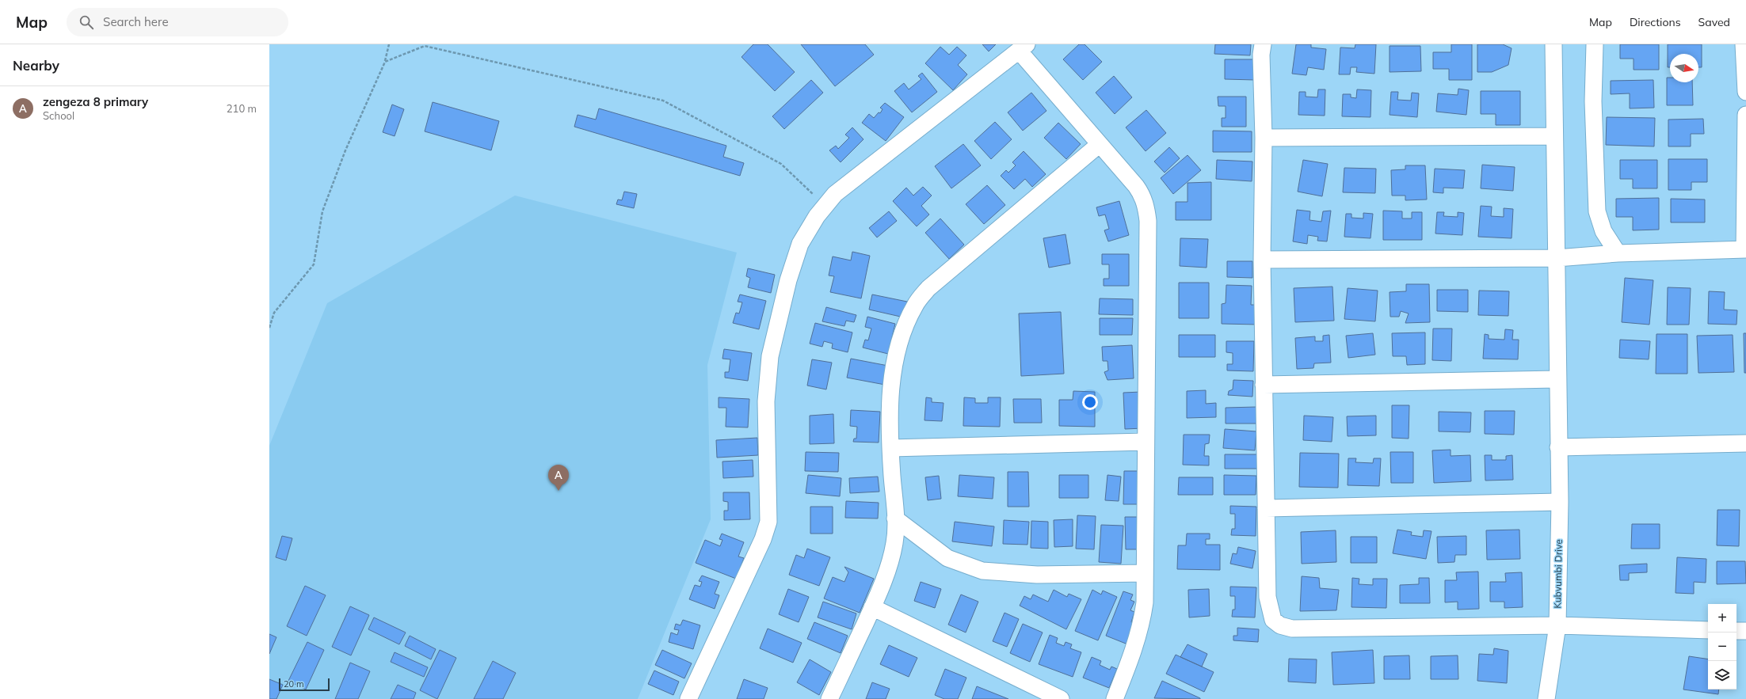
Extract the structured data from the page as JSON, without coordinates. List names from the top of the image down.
{
  "streets": {
    "street": ["Kubvumbi Drive"]
  },
  "scale_bar": "20 m",
  "north": "right",
  "page": {
    "header": "Map",
    "search": "Search here",
    "nav": ["Map", "Directions", "Saved"],
    "heading": "Nearby",
    "list": [
      {
        "mark": "A",
        "name": "zengeza 8 primary",
        "note": "School",
        "value": "210 m"
      }
    ],
    "pins": "A",
    "map_buttons": ["+", "−"],
    "scale": "20 m"
  }
}
